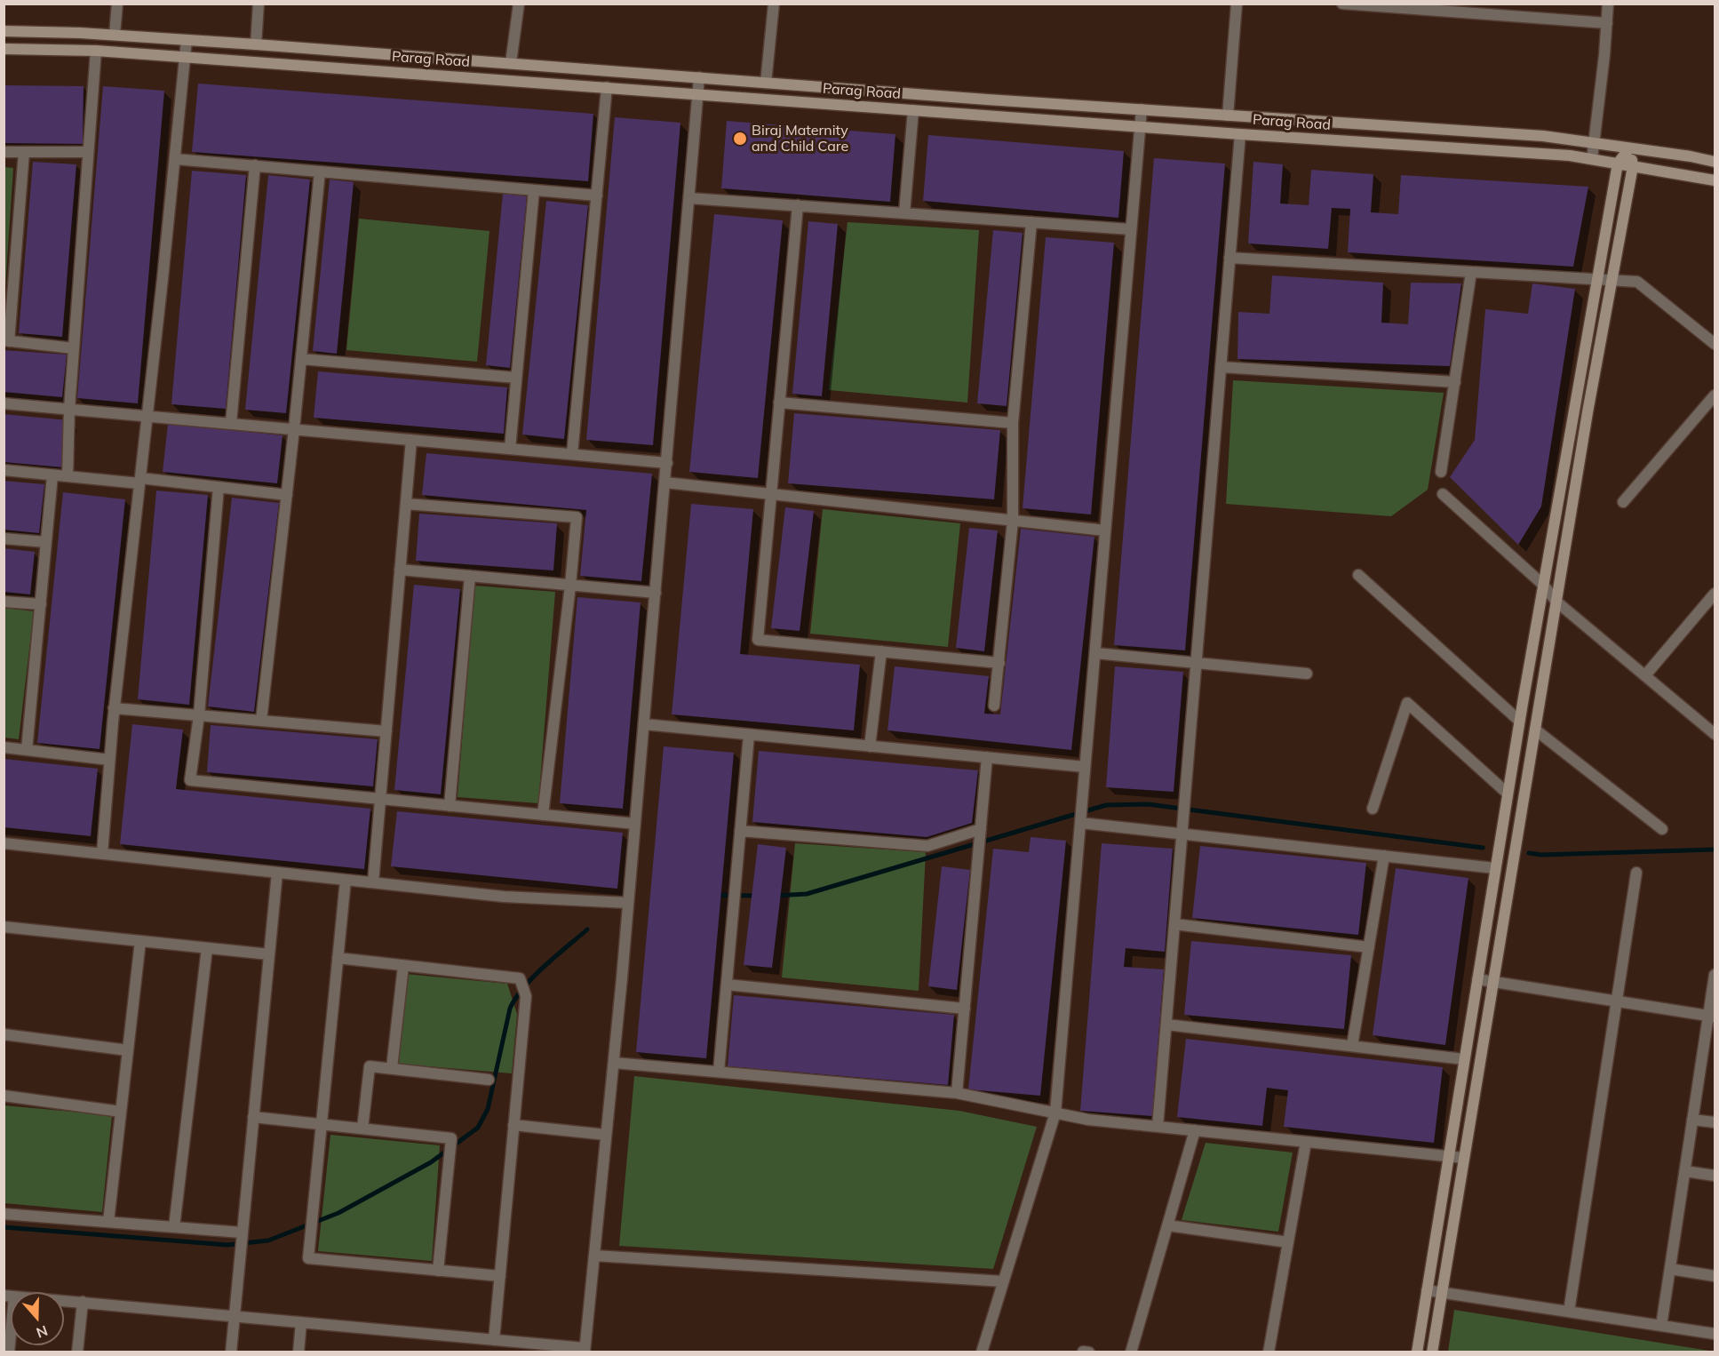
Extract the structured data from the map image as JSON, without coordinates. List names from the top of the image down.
{
  "streets": {
    "street": ["Parag Road"]
  },
  "places": ["Biraj Maternity and Child Care"],
  "north": "bottom"
}
